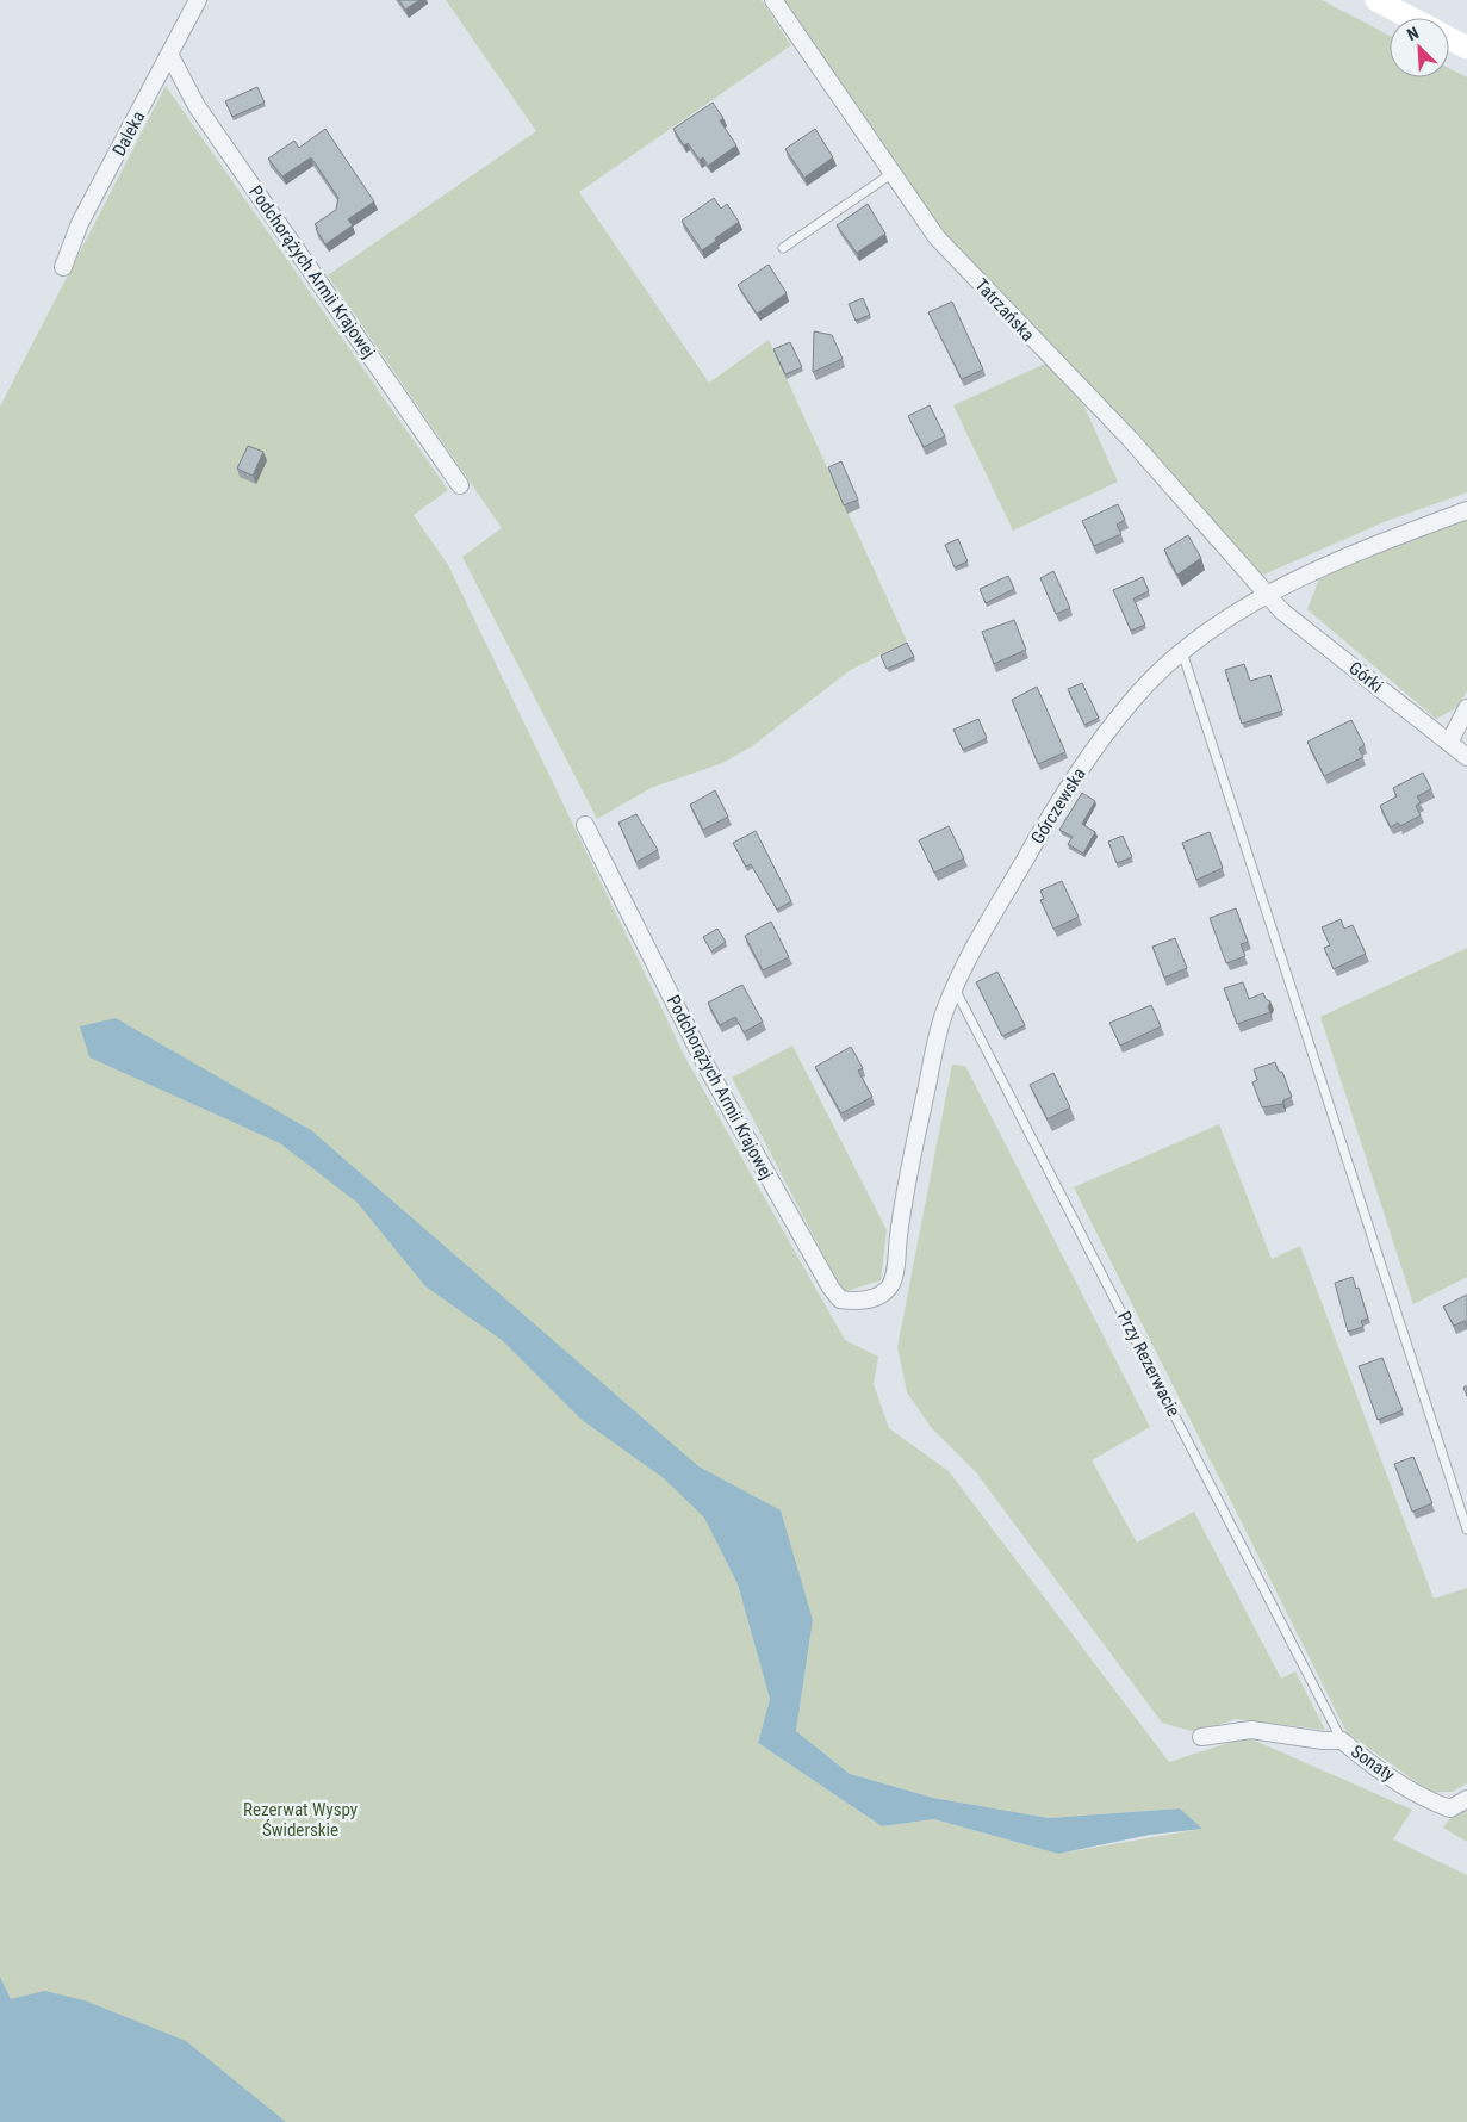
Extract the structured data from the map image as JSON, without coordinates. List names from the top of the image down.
{
  "streets": {
    "street": [
      "Daleka",
      "Podchorążych Armii Krajowej",
      "Tatrzańska",
      "Górki",
      "Górczewska",
      "Sonaty"
    ],
    "lane": ["Przy Rezerwacie"]
  },
  "crossings": [
    ["Daleka", "Podchorążych Armii Krajowej"],
    ["Podchorążych Armii Krajowej", "Górczewska"],
    ["Tatrzańska", "Górki"],
    ["Tatrzańska", "Górczewska"],
    ["Górki", "Górczewska"],
    ["Górczewska", "Przy Rezerwacie"],
    ["Przy Rezerwacie", "Sonaty"]
  ],
  "parks": ["Rezerwat Wyspy Świderskie"],
  "north": "top left"
}
